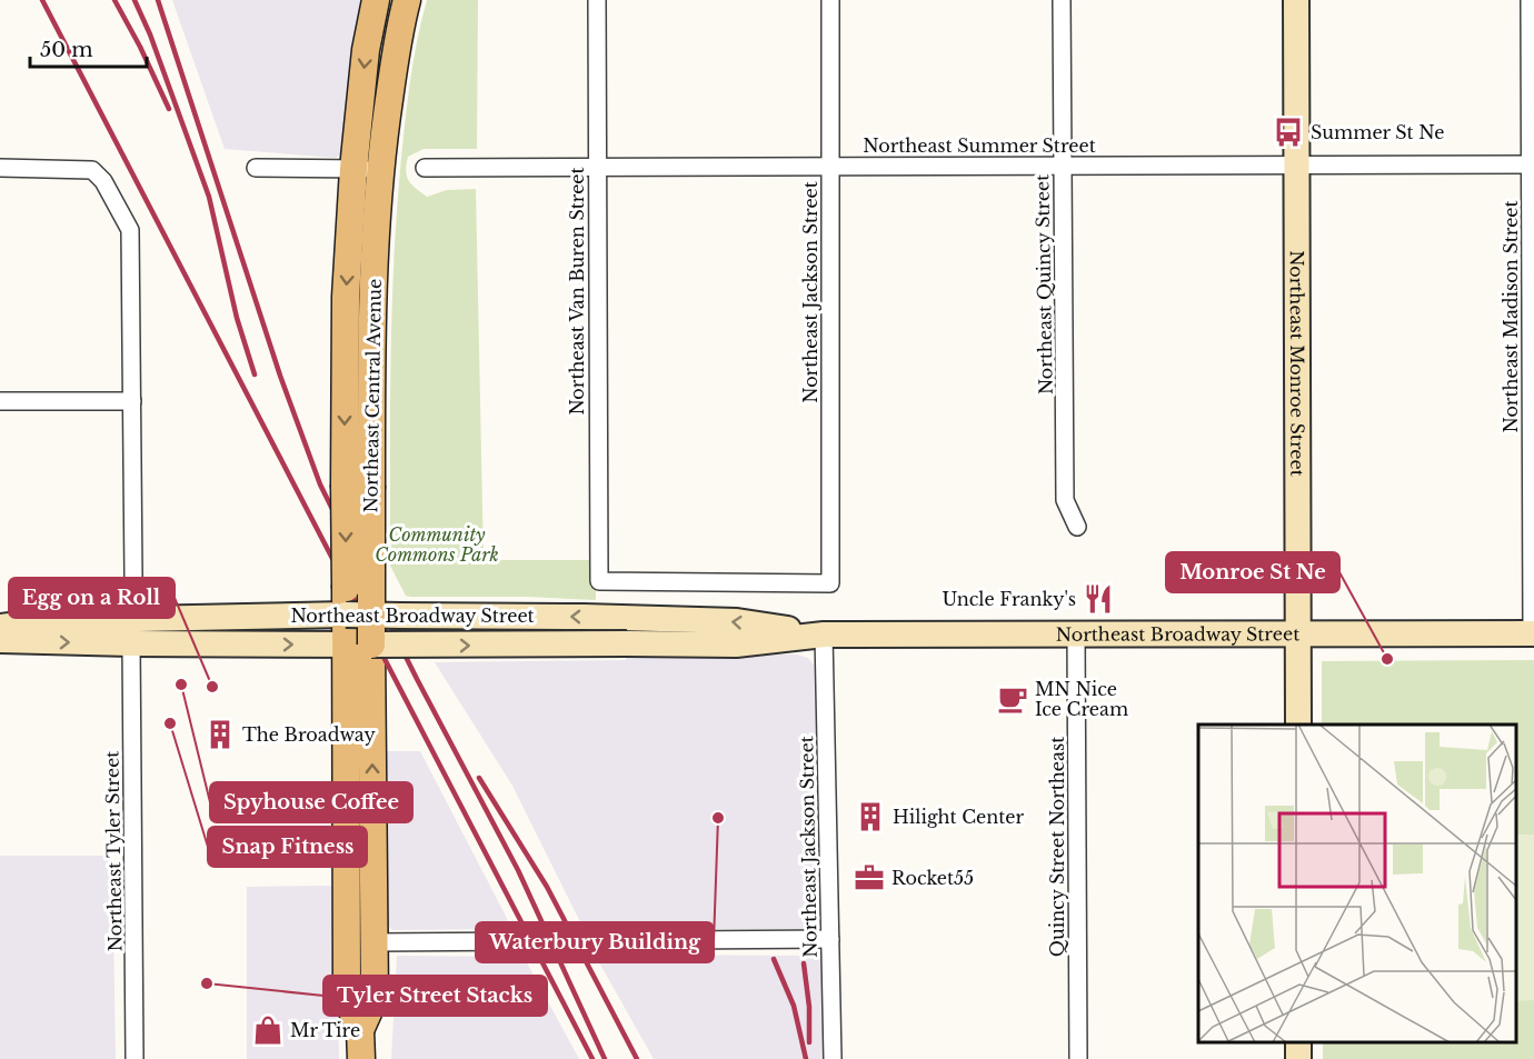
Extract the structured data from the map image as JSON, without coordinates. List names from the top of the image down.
{
  "streets": {
    "main road": ["Northeast Monroe Street", "Northeast Central Avenue", "Northeast Broadway Street"],
    "street": [
      "Northeast Summer Street",
      "Northeast Quincy Street",
      "Northeast Van Buren Street",
      "Northeast Jackson Street",
      "Northeast Madison Street",
      "Quincy Street Northeast",
      "Northeast Tyler Street"
    ]
  },
  "crossings": [
    ["Northeast Summer Street", "Northeast Quincy Street"],
    ["Northeast Summer Street", "Northeast Van Buren Street"],
    ["Northeast Summer Street", "Northeast Jackson Street"],
    ["Northeast Summer Street", "Northeast Madison Street"],
    ["Northeast Summer Street", "Northeast Monroe Street"],
    ["Northeast Van Buren Street", "Northeast Jackson Street"],
    ["Northeast Jackson Street", "Northeast Broadway Street"],
    ["Northeast Madison Street", "Northeast Broadway Street"],
    ["Northeast Monroe Street", "Northeast Broadway Street"],
    ["Northeast Central Avenue", "Northeast Broadway Street"],
    ["Northeast Broadway Street", "Quincy Street Northeast"],
    ["Northeast Broadway Street", "Northeast Tyler Street"]
  ],
  "parks": ["Community Commons Park"],
  "places": {
    "bus stop": ["Summer St Ne"],
    "restaurant": ["Uncle Franky's"],
    "other": [
      "Monroe St Ne",
      "Spyhouse Coffee",
      "Egg on a Roll",
      "Snap Fitness",
      "Waterbury Building",
      "Tyler Street Stacks"
    ],
    "cafe": ["MN Nice Ice Cream"],
    "building": ["The Broadway", "Hilight Center"],
    "office": ["Rocket55"],
    "shop": ["Mr Tire"]
  },
  "scale_bar": "50 m"
}
